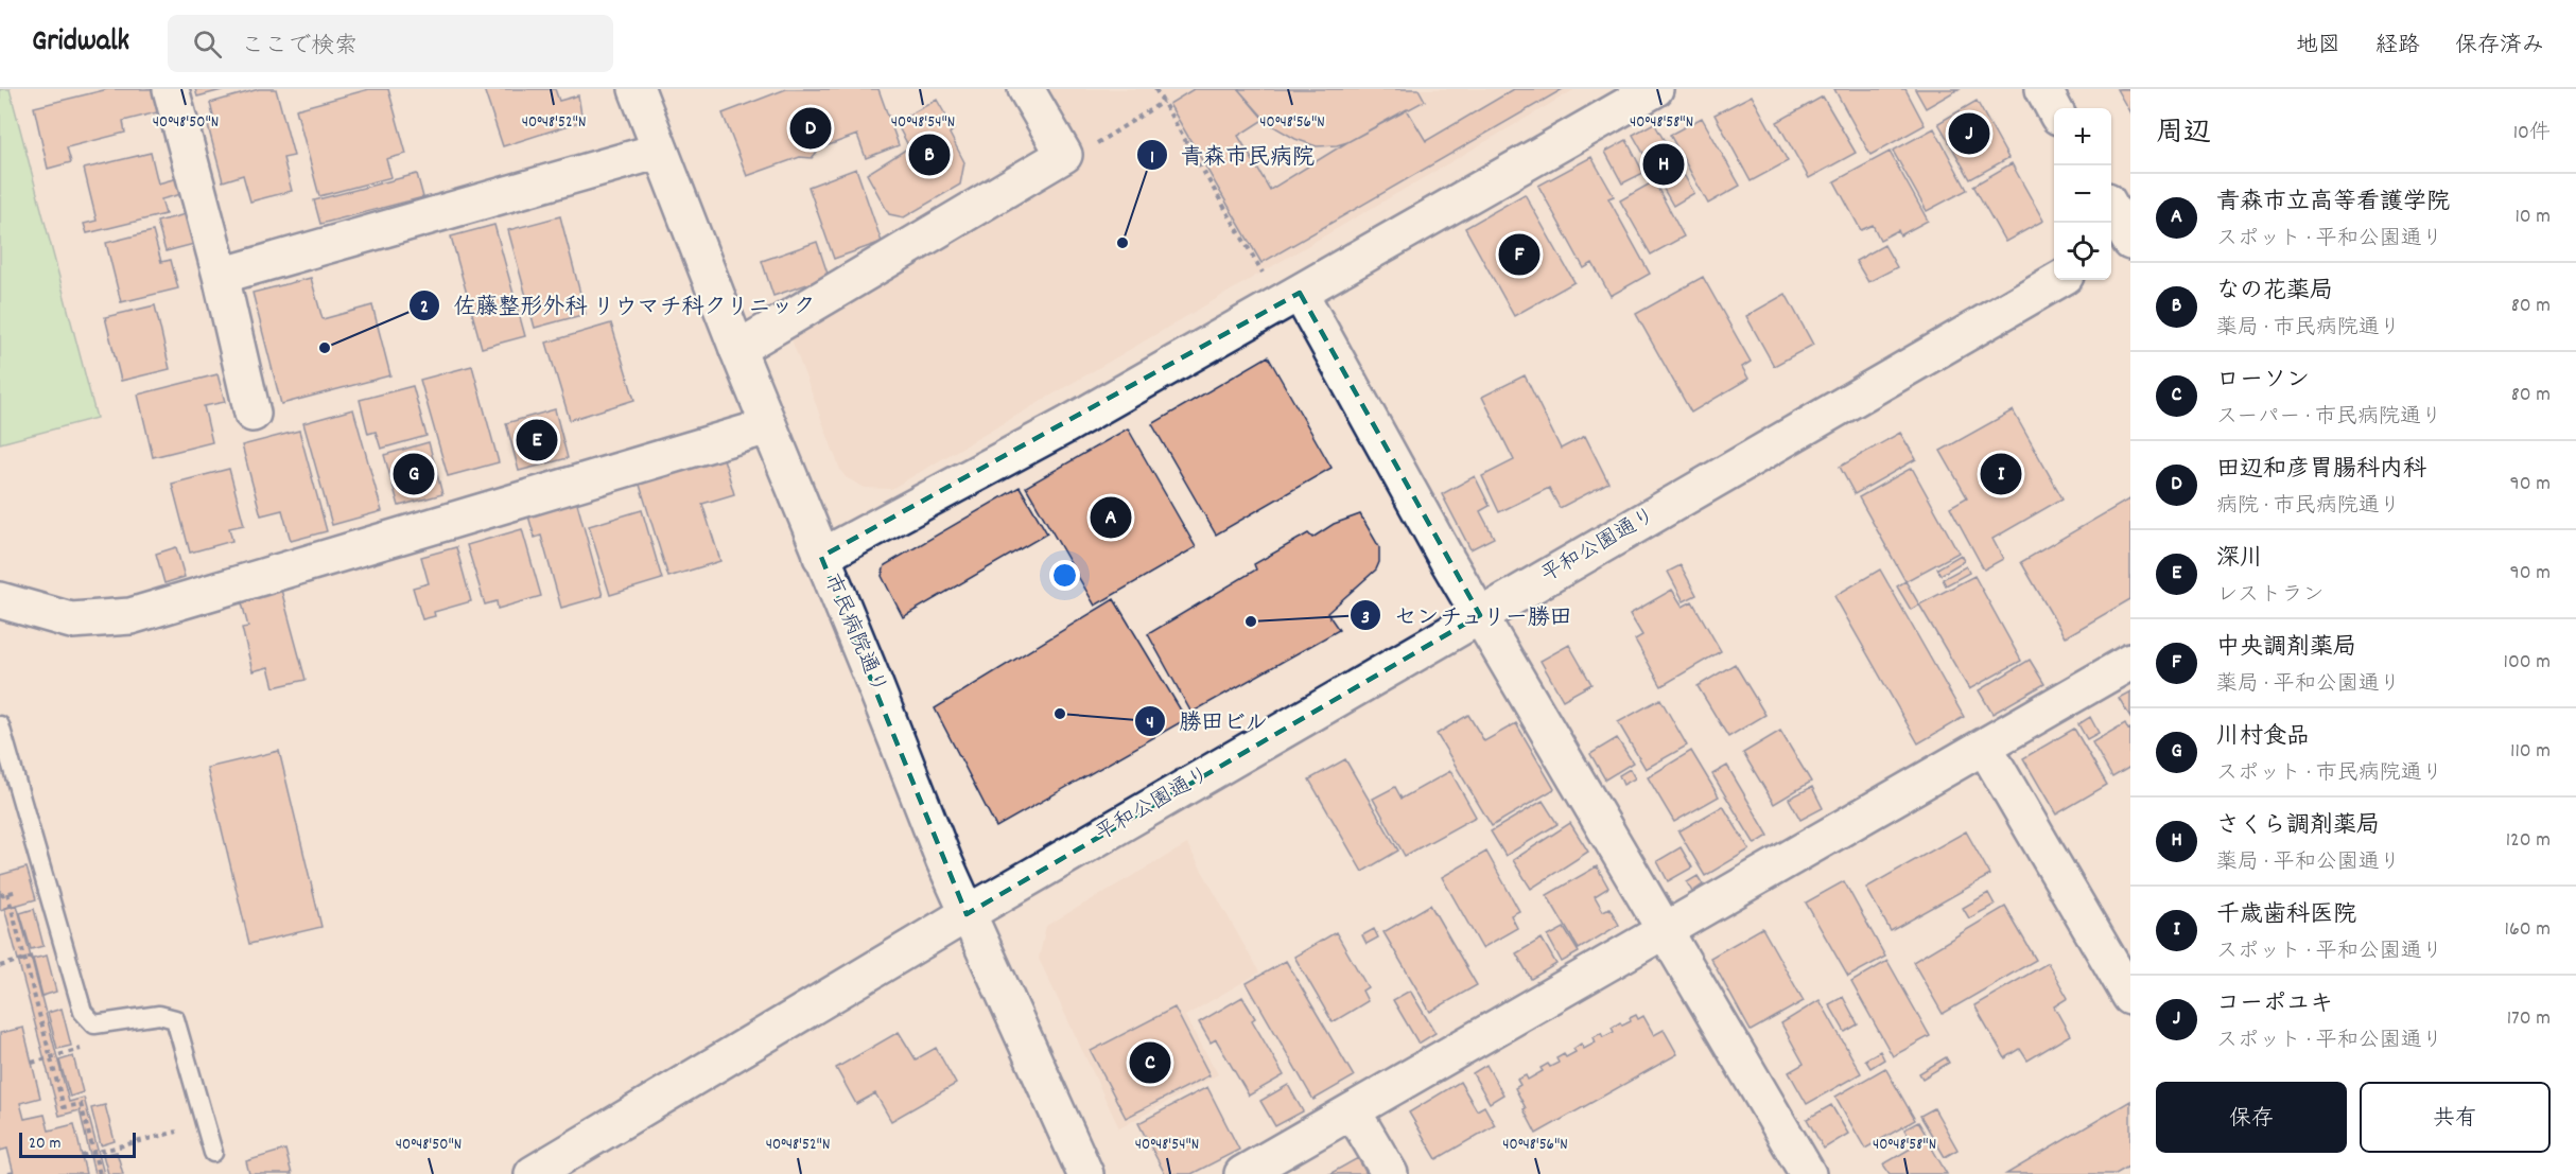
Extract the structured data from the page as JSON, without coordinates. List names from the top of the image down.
{
  "streets": {
    "street": ["平和公園通り", "市民病院通り"]
  },
  "crossings": [
    ["平和公園通り", "市民病院通り"]
  ],
  "places": [
    "青森市民病院",
    "佐藤整形外科 リウマチ科クリニック",
    "センチュリー勝田",
    "勝田ビル"
  ],
  "scale_bar": "20 m",
  "page": {
    "header": "Gridwalk",
    "search": "ここで検索",
    "nav": ["地図", "経路", "保存済み"],
    "heading": ["周辺", "10件"],
    "pins": [
      "D",
      "J",
      "B",
      "H",
      "F",
      "E",
      "G",
      "I",
      "A",
      "C"
    ],
    "map_buttons": ["+", "−"],
    "list": [
      {
        "mark": "A",
        "name": "青森市立高等看護学院",
        "note": "スポット · 平和公園通り",
        "value": "10 m"
      },
      {
        "mark": "B",
        "name": "なの花薬局",
        "note": "薬局 · 市民病院通り",
        "value": "80 m"
      },
      {
        "mark": "C",
        "name": "ローソン",
        "note": "スーパー · 市民病院通り",
        "value": "80 m"
      },
      {
        "mark": "D",
        "name": "田辺和彦胃腸科内科",
        "note": "病院 · 市民病院通り",
        "value": "90 m"
      },
      {
        "mark": "E",
        "name": "深川",
        "note": "レストラン",
        "value": "90 m"
      },
      {
        "mark": "F",
        "name": "中央調剤薬局",
        "note": "薬局 · 平和公園通り",
        "value": "100 m"
      },
      {
        "mark": "G",
        "name": "川村食品",
        "note": "スポット · 市民病院通り",
        "value": "110 m"
      },
      {
        "mark": "H",
        "name": "さくら調剤薬局",
        "note": "薬局 · 平和公園通り",
        "value": "120 m"
      },
      {
        "mark": "I",
        "name": "千歳歯科医院",
        "note": "スポット · 平和公園通り",
        "value": "160 m"
      },
      {
        "mark": "J",
        "name": "コーポユキ",
        "note": "スポット · 平和公園通り",
        "value": "170 m"
      }
    ],
    "buttons": ["保存", "共有"],
    "scale": "20 m"
  },
  "coordinates": [
    "40°48'50\"N",
    "40°48'52\"N",
    "40°48'54\"N",
    "40°48'56\"N",
    "40°48'58\"N"
  ]
}
